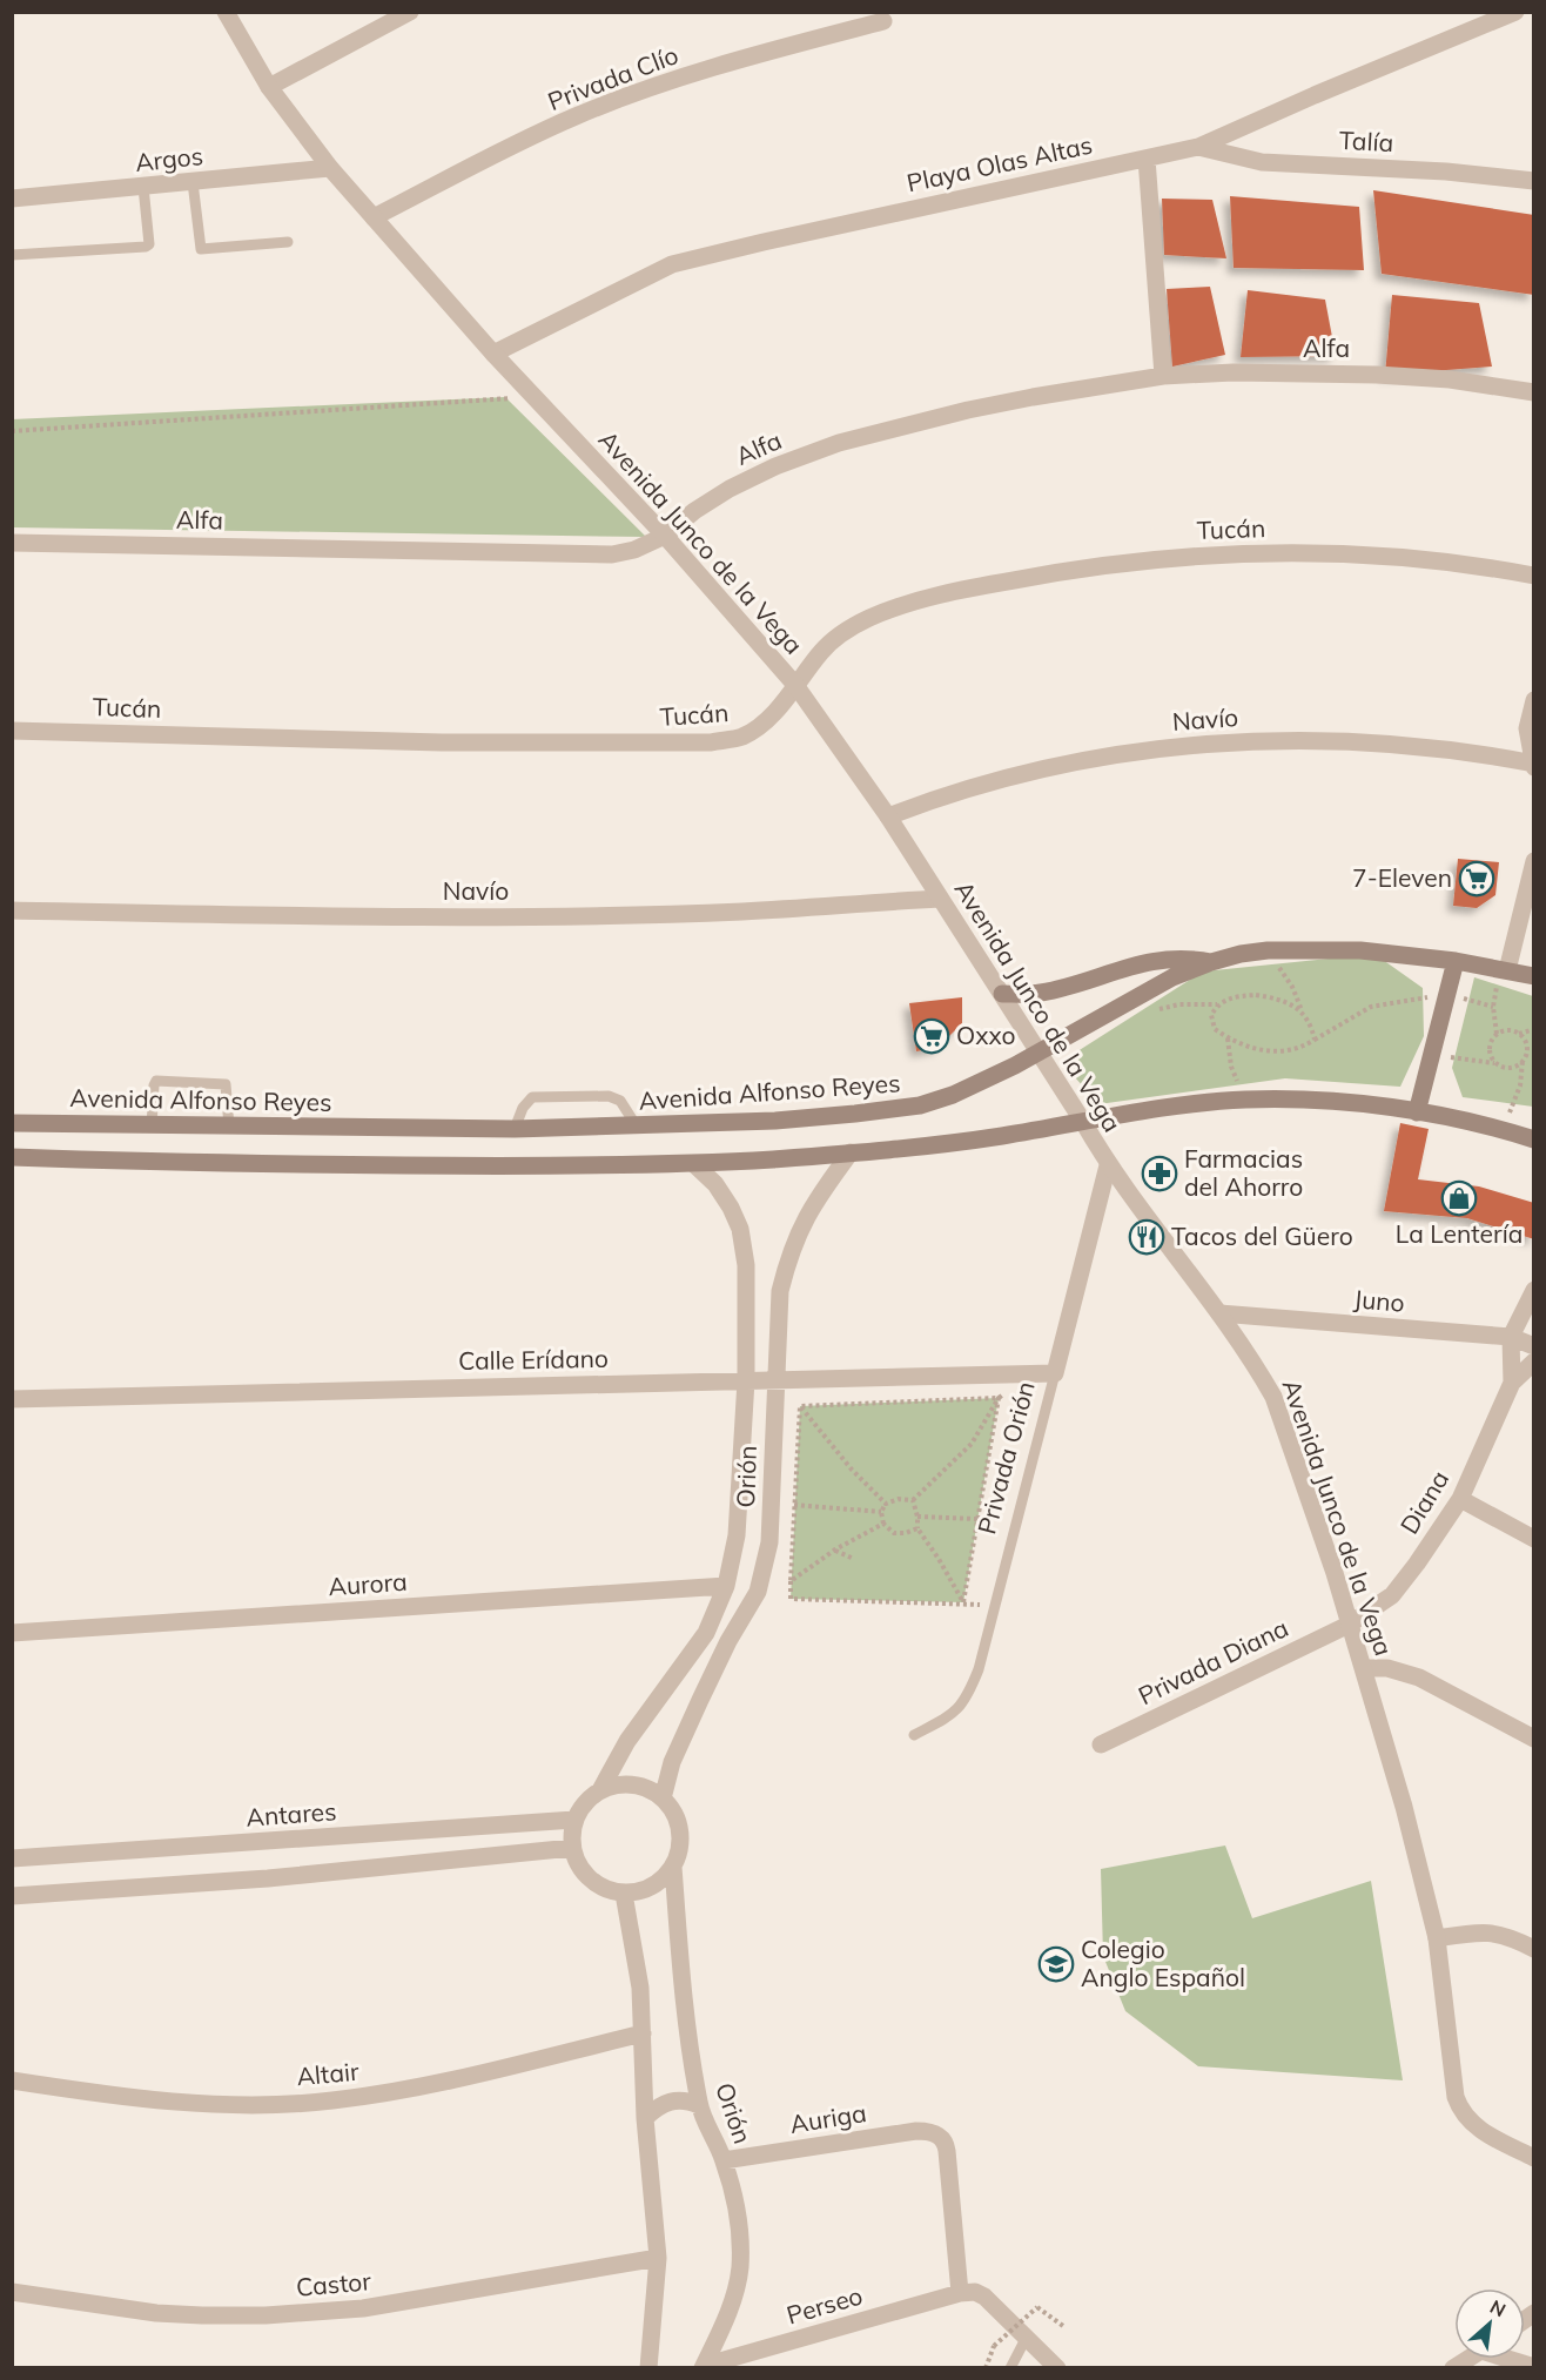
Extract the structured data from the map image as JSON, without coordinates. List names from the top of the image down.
{
  "streets": {
    "main road": ["Avenida Alfonso Reyes"],
    "street": [
      "Privada Clío",
      "Talía",
      "Argos",
      "Playa Olas Altas",
      "Alfa",
      "Tucán",
      "Avenida Junco de la Vega",
      "Navío",
      "Juno",
      "Calle Erídano",
      "Privada Orión",
      "Orión",
      "Diana",
      "Aurora",
      "Privada Diana",
      "Antares",
      "Altair",
      "Auriga",
      "Castor",
      "Perseo"
    ]
  },
  "crossings": [
    ["Privada Clío", "Avenida Junco de la Vega"],
    ["Talía", "Playa Olas Altas"],
    ["Argos", "Avenida Junco de la Vega"],
    ["Playa Olas Altas", "Avenida Junco de la Vega"],
    ["Alfa", "Avenida Junco de la Vega"],
    ["Tucán", "Avenida Junco de la Vega"],
    ["Avenida Junco de la Vega", "Navío"],
    ["Avenida Junco de la Vega", "Avenida Alfonso Reyes"],
    ["Avenida Junco de la Vega", "Juno"],
    ["Avenida Junco de la Vega", "Privada Orión"],
    ["Avenida Junco de la Vega", "Diana"],
    ["Avenida Junco de la Vega", "Privada Diana"],
    ["Juno", "Diana"],
    ["Calle Erídano", "Privada Orión"],
    ["Calle Erídano", "Orión"],
    ["Orión", "Aurora"],
    ["Orión", "Antares"],
    ["Orión", "Auriga"],
    ["Orión", "Perseo"],
    ["Diana", "Privada Diana"],
    ["Auriga", "Perseo"]
  ],
  "places": {
    "supermarket": ["7-Eleven", "Oxxo"],
    "pharmacy": ["Farmacias del Ahorro"],
    "shop": ["La Lentería"],
    "restaurant": ["Tacos del Güero"],
    "school or university": ["Colegio Anglo Español"]
  },
  "north": "top right"
}
